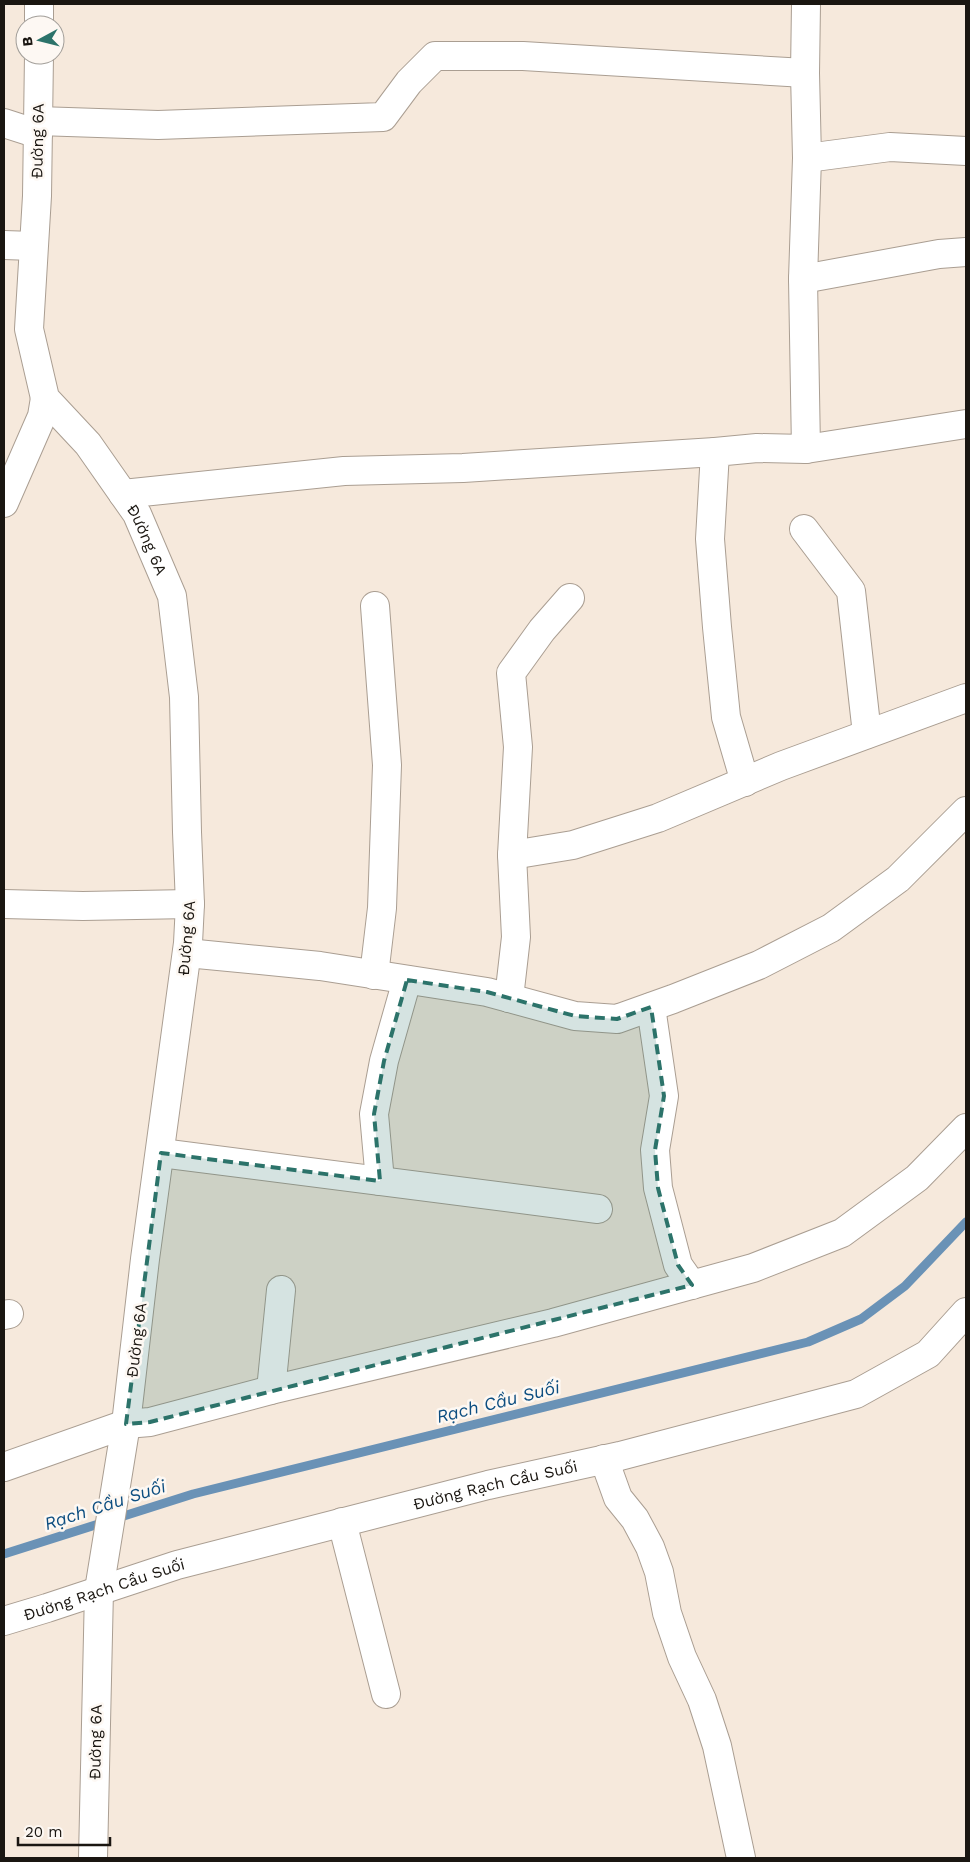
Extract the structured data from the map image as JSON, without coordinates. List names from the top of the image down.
{
  "streets": {
    "street": ["Đường 6A", "Đường Rạch Cầu Suối"]
  },
  "crossings": [
    ["Đường 6A", "Đường Rạch Cầu Suối"]
  ],
  "water": ["Rạch Cầu Suối"],
  "scale_bar": "20 m",
  "north": "left"
}
